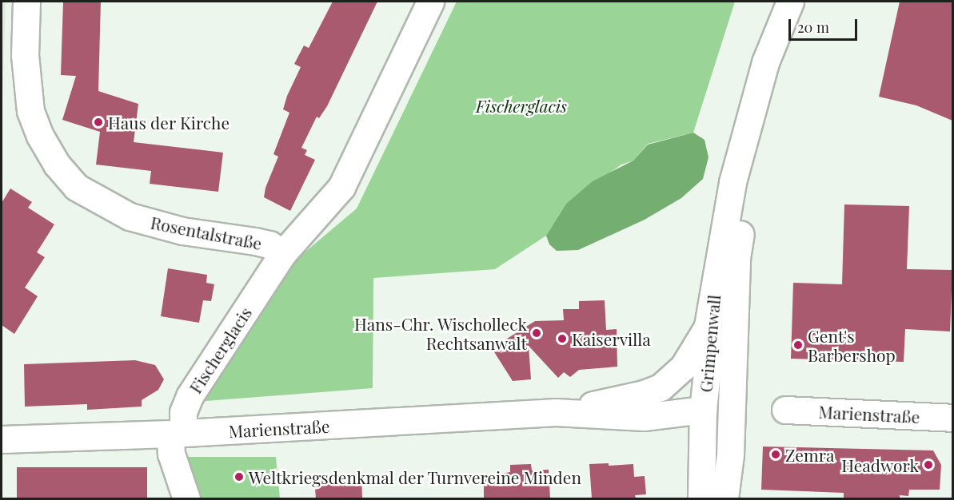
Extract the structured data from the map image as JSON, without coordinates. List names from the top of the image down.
{
  "streets": {
    "street": [
      "Rosentalstraße",
      "Grimpenwall",
      "Fischerglacis",
      "Marienstraße"
    ]
  },
  "crossings": [
    ["Rosentalstraße", "Fischerglacis"],
    ["Grimpenwall", "Marienstraße"],
    ["Fischerglacis", "Marienstraße"]
  ],
  "parks": ["Fischerglacis"],
  "places": [
    "Haus der Kirche",
    "Hans-Chr. Wischolleck Rechtsanwalt",
    "Kaiservilla",
    "Gent's Barbershop",
    "Zemra",
    "Headwork",
    "Weltkriegsdenkmal der Turnvereine Minden"
  ],
  "scale_bar": "20 m"
}
